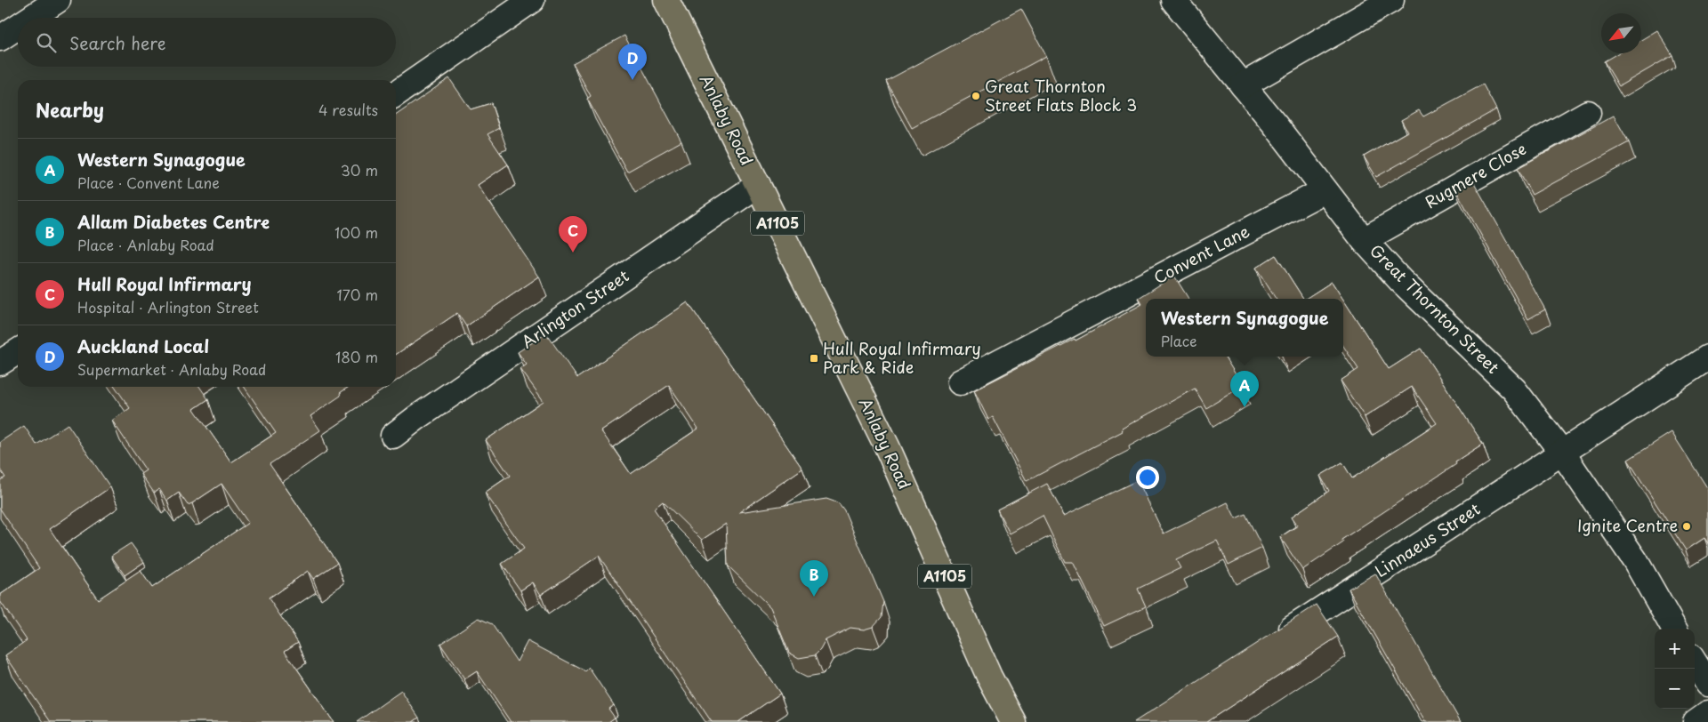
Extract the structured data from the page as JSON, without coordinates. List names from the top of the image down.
{
  "streets": {
    "main road": ["Anlaby Road", "A1105"],
    "street": [
      "Rugmere Close",
      "Convent Lane",
      "Arlington Street",
      "Great Thornton Street",
      "Linnaeus Street"
    ]
  },
  "crossings": [
    ["Anlaby Road", "Arlington Street"],
    ["Rugmere Close", "Great Thornton Street"],
    ["Convent Lane", "Great Thornton Street"],
    ["Great Thornton Street", "Linnaeus Street"]
  ],
  "places": {
    "other": ["Great Thornton Street Flats Block 3", "Ignite Centre"],
    "transit": ["Hull Royal Infirmary Park & Ride"]
  },
  "north": "bottom left",
  "page": {
    "search": "Search here",
    "pins": [
      "D",
      "C",
      "A",
      "B"
    ],
    "heading": ["Nearby", "4 results"],
    "list": [
      {
        "mark": "A",
        "name": "Western Synagogue",
        "note": "Place · Convent Lane",
        "value": "30 m"
      },
      {
        "mark": "B",
        "name": "Allam Diabetes Centre",
        "note": "Place · Anlaby Road",
        "value": "100 m"
      },
      {
        "mark": "C",
        "name": "Hull Royal Infirmary",
        "note": "Hospital · Arlington Street",
        "value": "170 m"
      },
      {
        "mark": "D",
        "name": "Auckland Local",
        "note": "Supermarket · Anlaby Road",
        "value": "180 m"
      }
    ],
    "popup": ["Western Synagogue", "Place"],
    "map_buttons": ["+", "−"]
  }
}
